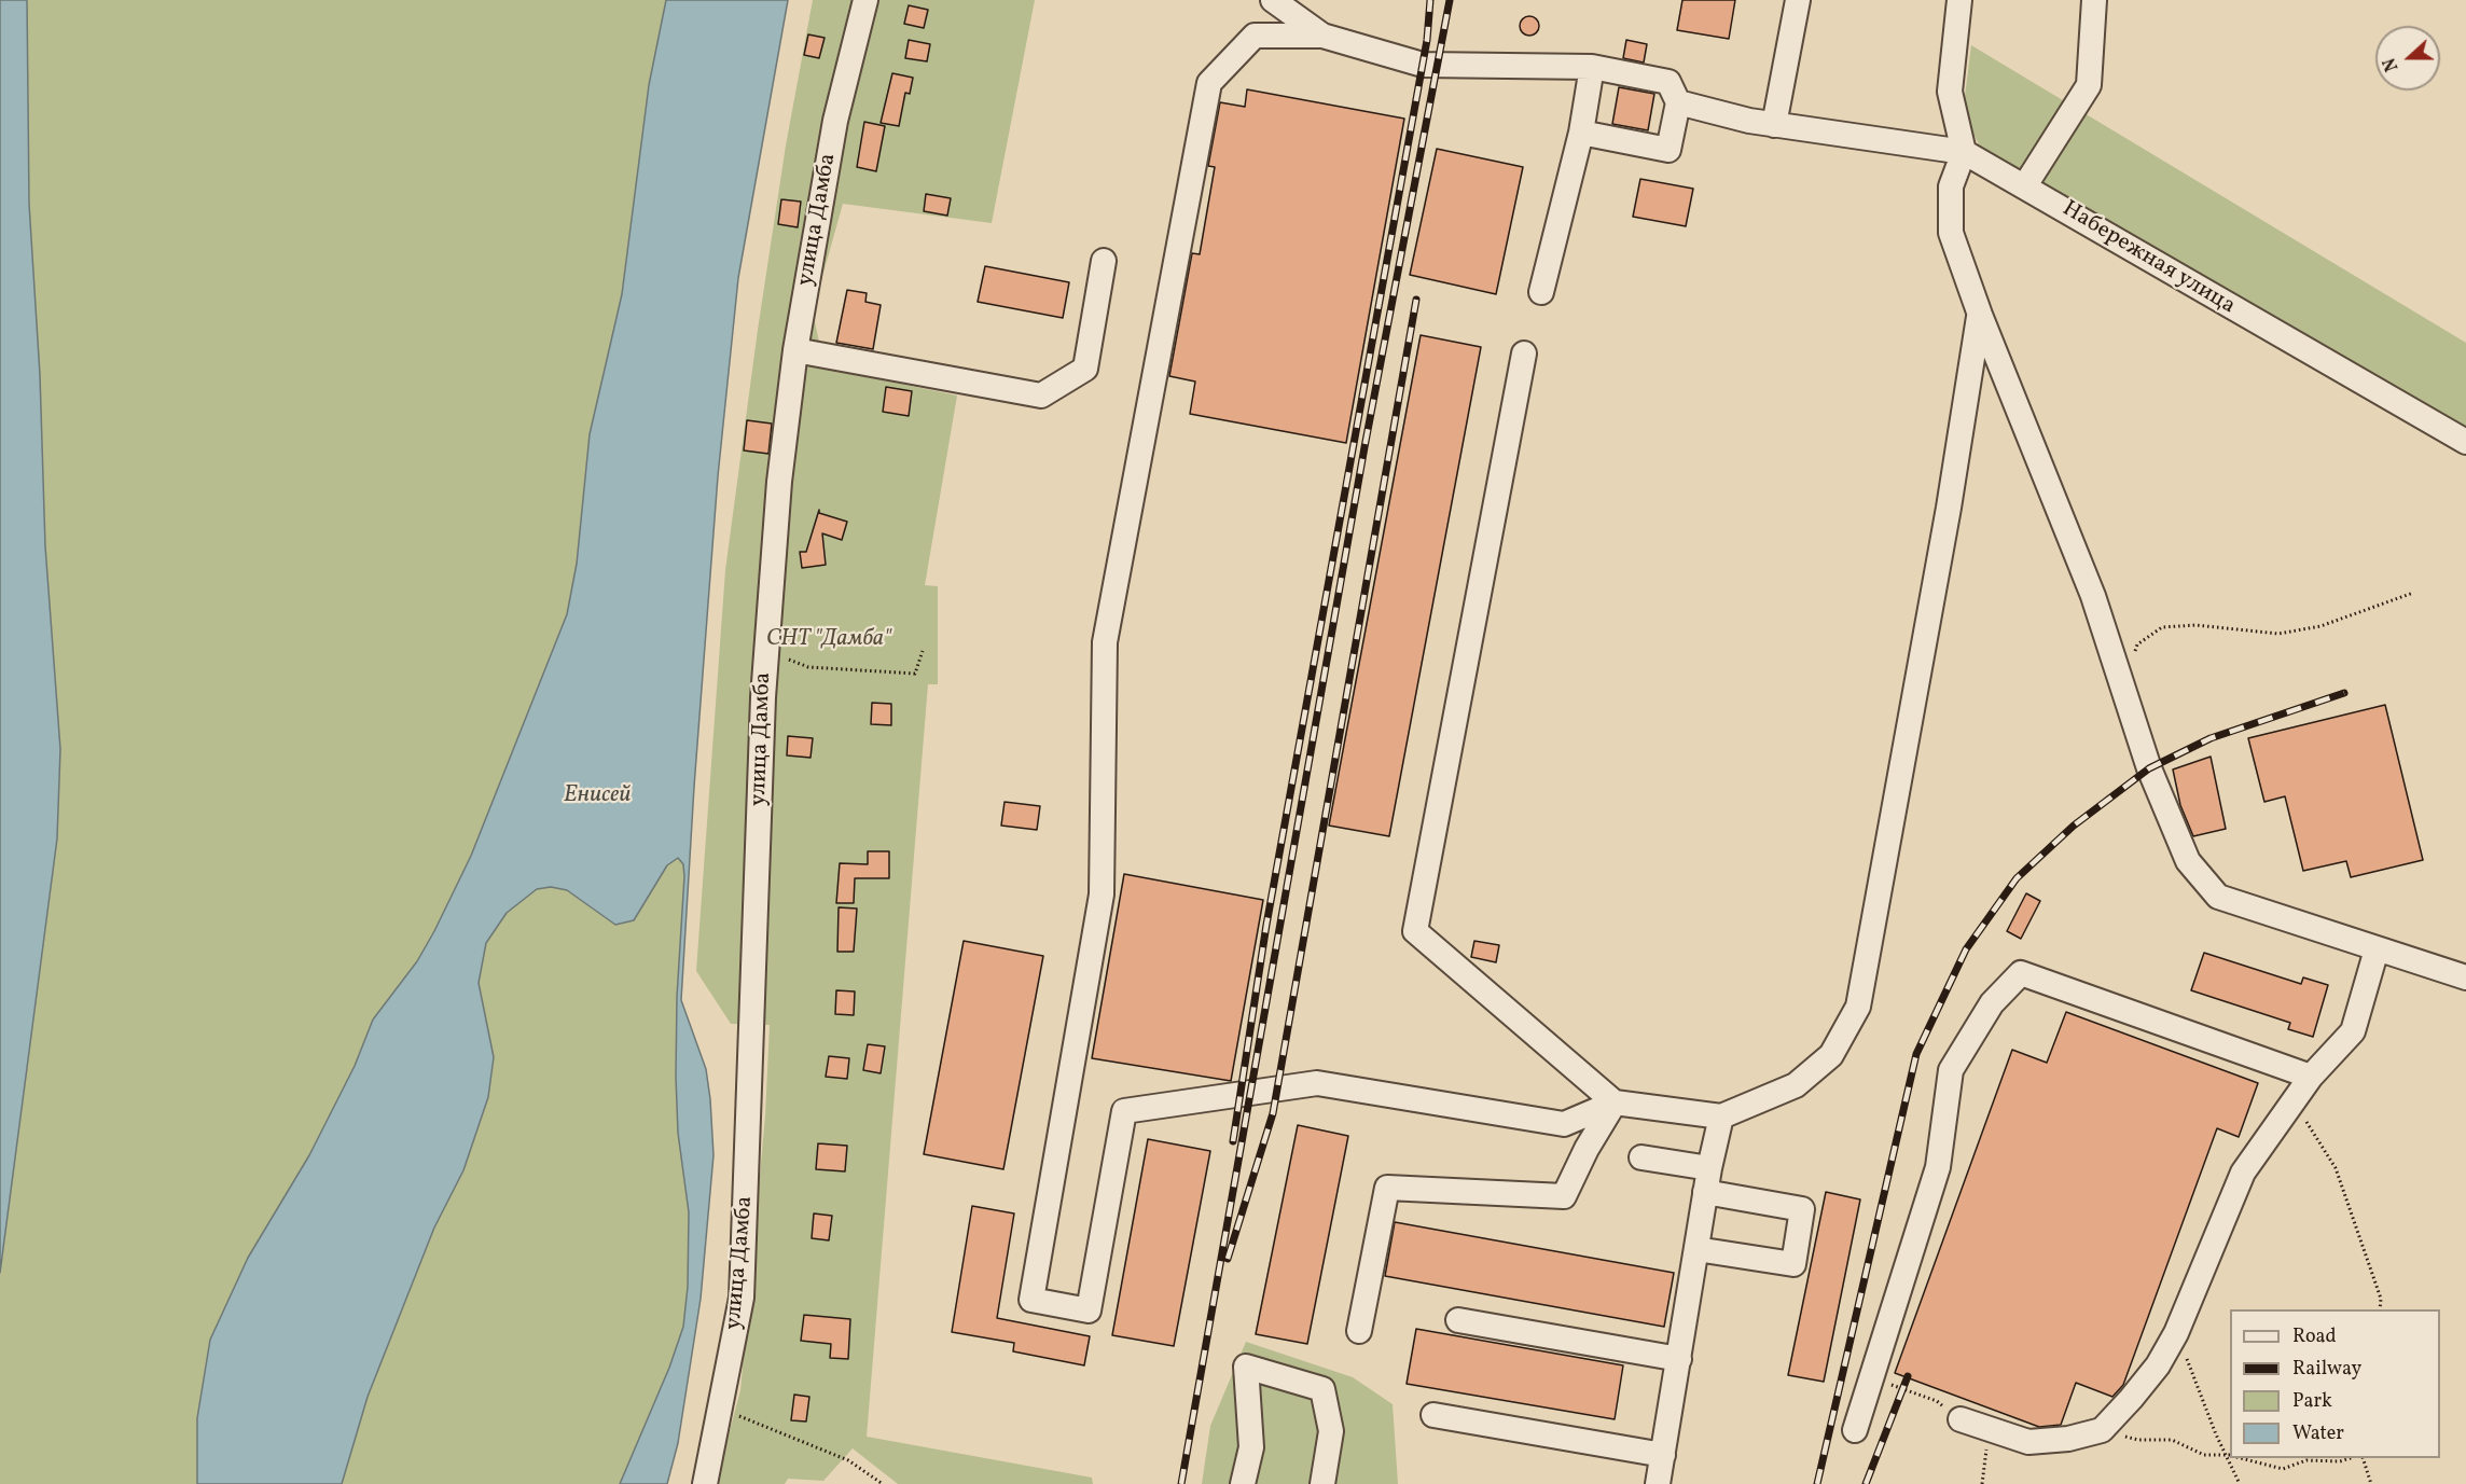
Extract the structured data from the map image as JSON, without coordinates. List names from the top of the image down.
{
  "streets": {
    "street": ["улица Дамба", "Набережная улица"]
  },
  "water": ["Енисей"],
  "parks": ["СНТ \"Дамба\""],
  "legend": [
    "Road",
    "Railway",
    "Park",
    "Water"
  ],
  "north": "left"
}
